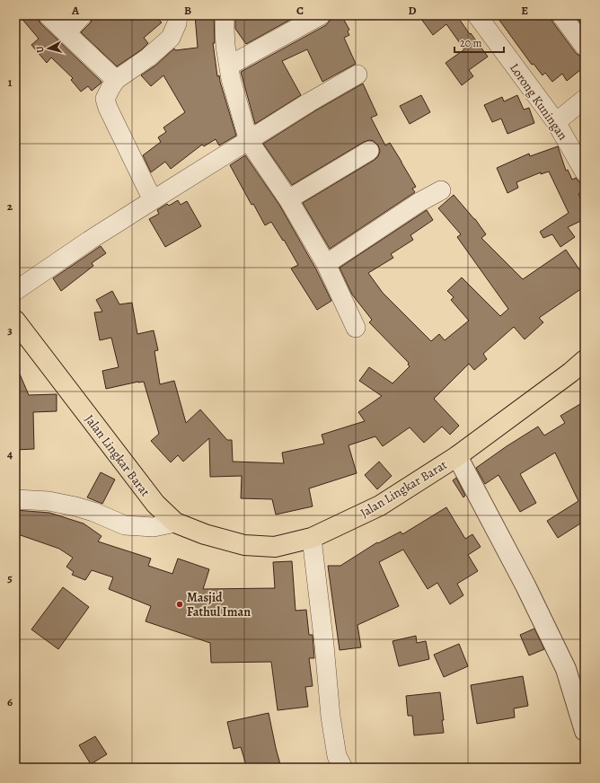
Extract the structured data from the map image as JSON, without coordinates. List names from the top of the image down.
{
  "streets": {
    "highway": ["Jalan Lingkar Barat"],
    "street": ["Lorong Kuningan"]
  },
  "places": ["Masjid Fathul Iman"],
  "scale_bar": "20 m",
  "north": "left",
  "grid": {
    "columns": [
      "A",
      "B",
      "C",
      "D",
      "E"
    ],
    "rows": [
      "1",
      "2",
      "3",
      "4",
      "5",
      "6"
    ]
  }
}
